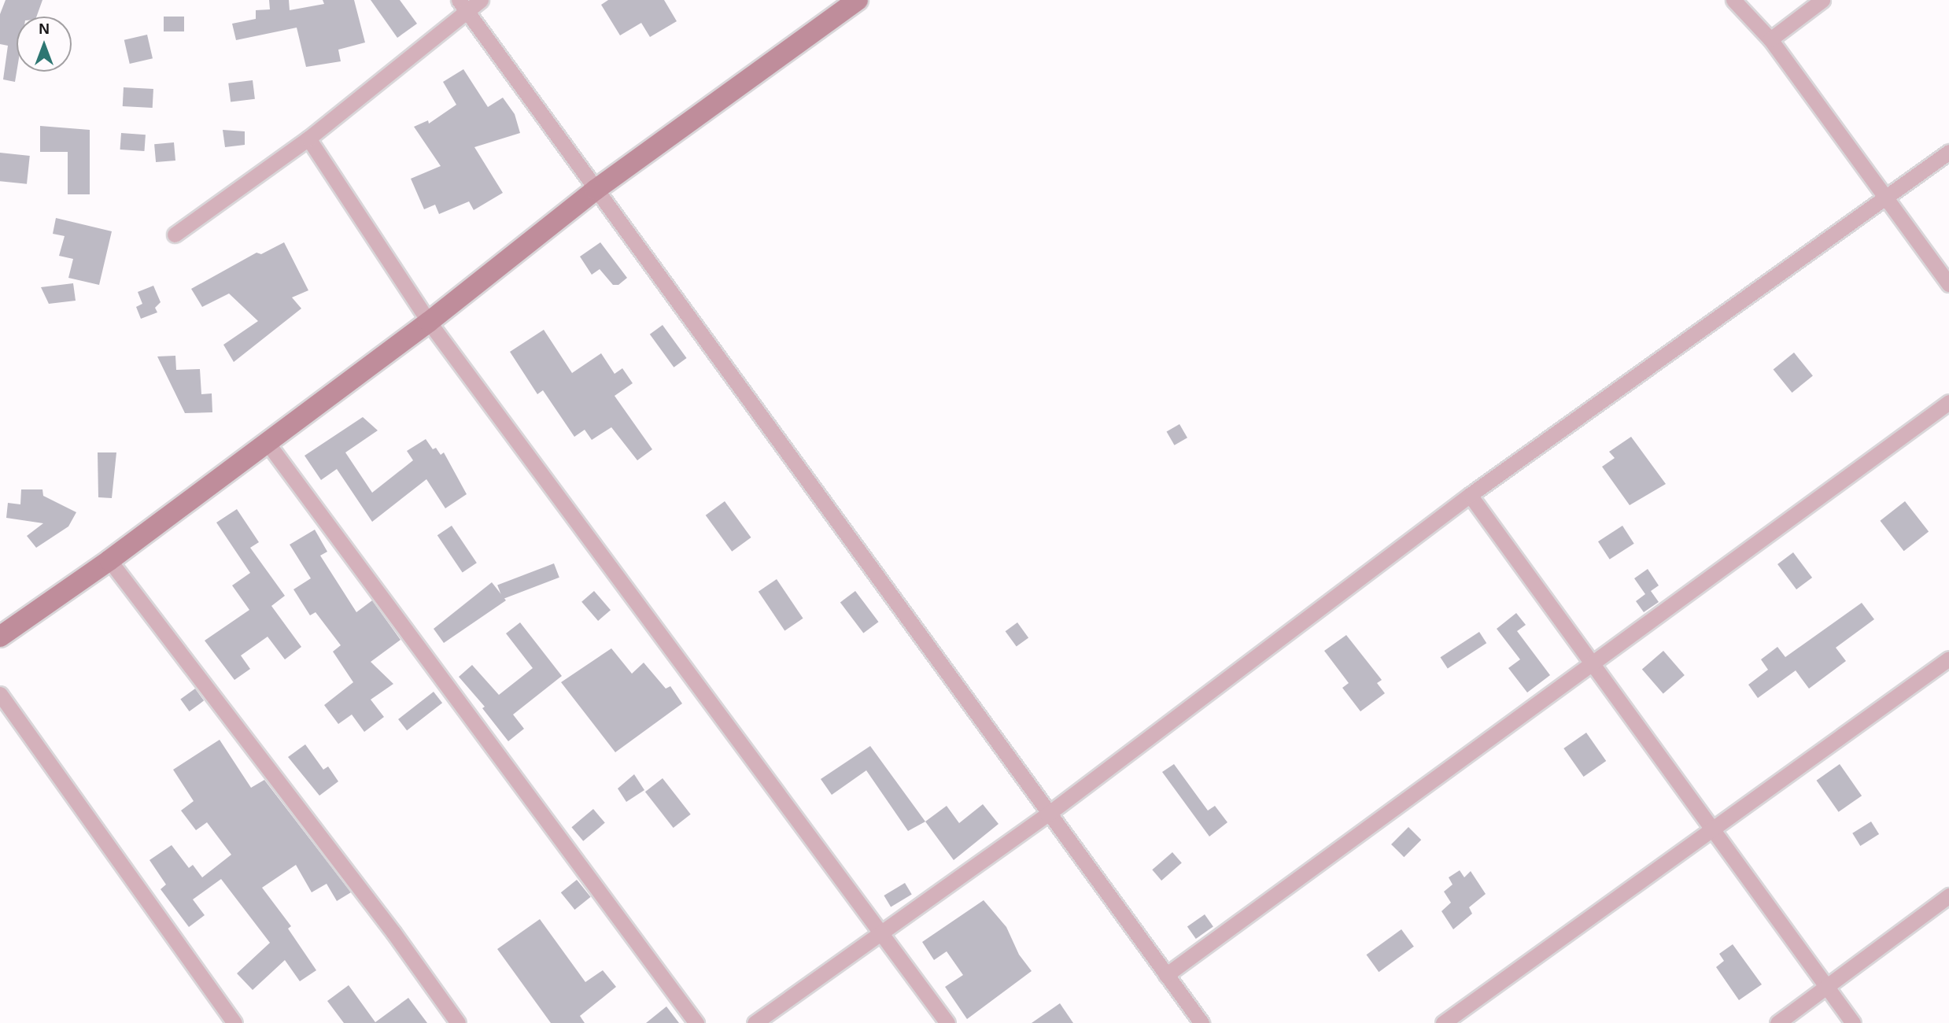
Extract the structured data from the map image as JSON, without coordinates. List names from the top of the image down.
{
  "north": "top"
}
